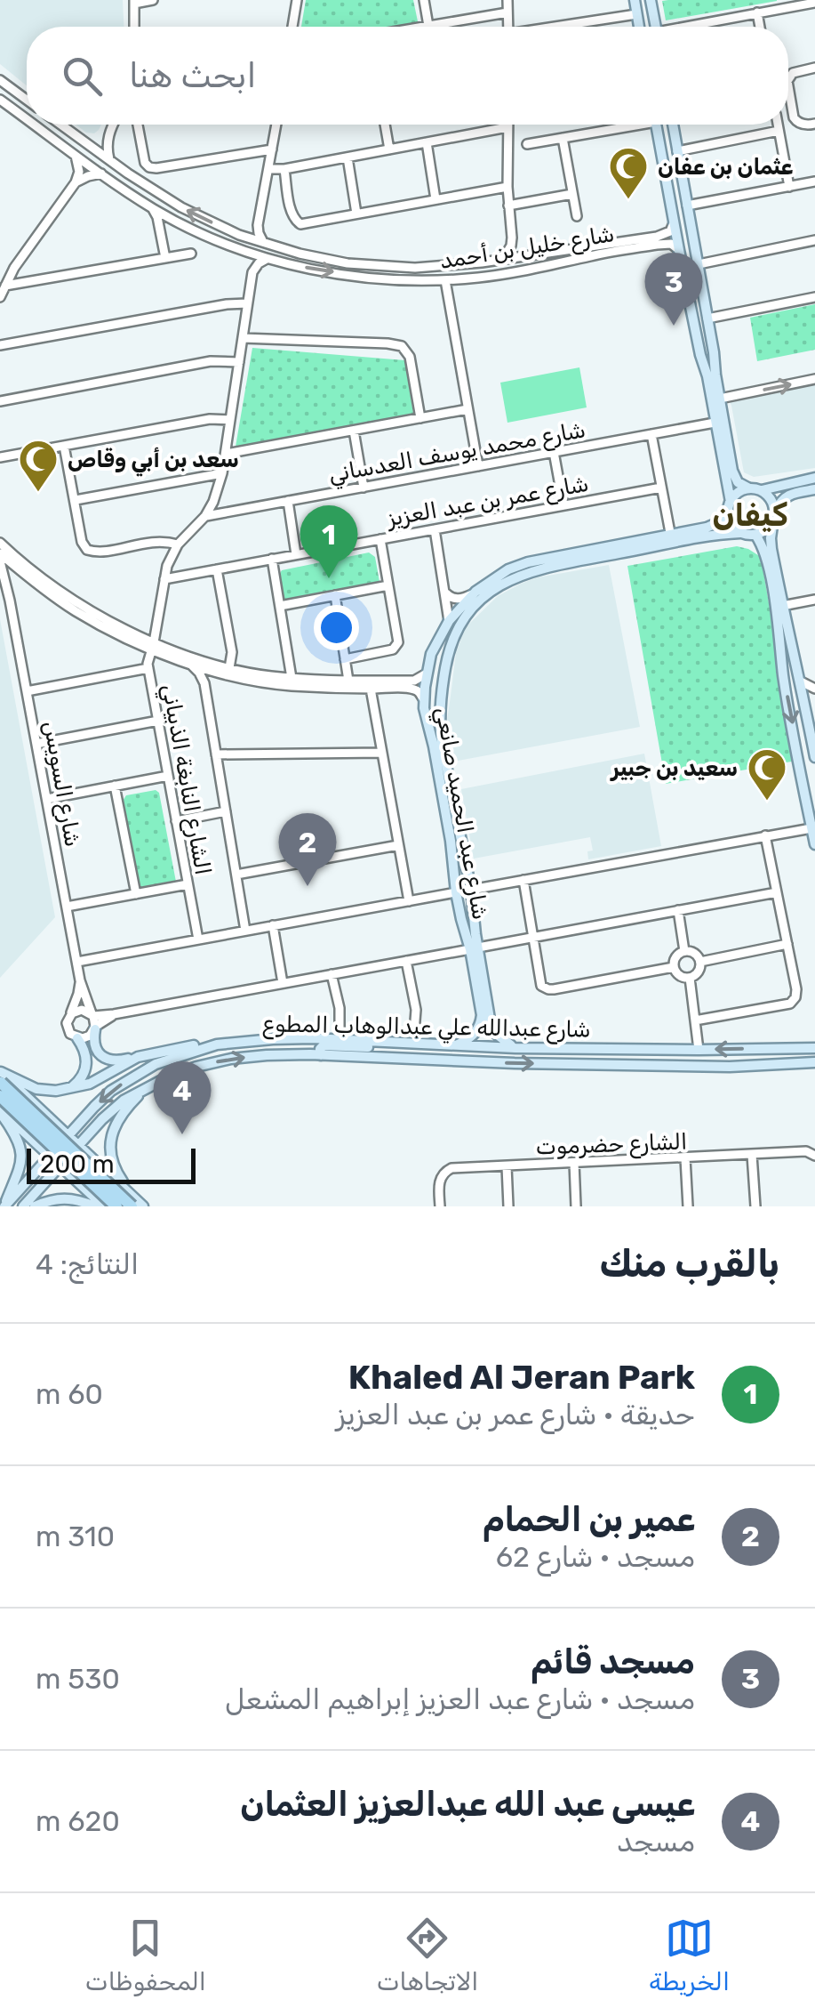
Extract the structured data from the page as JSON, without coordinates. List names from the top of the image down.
{
  "streets": {
    "main road": ["شارع عبد الحميد صانعي", "شارع عبدالله علي عبدالوهاب المطوع"],
    "street": [
      "شارع خليل بن أحمد",
      "شارع محمد يوسف العدساني",
      "شارع عمر بن عبد العزيز",
      "الشارع النابغة الذبياني",
      "شارع السويس",
      "الشارع حضرموت"
    ]
  },
  "crossings": [
    ["شارع محمد يوسف العدساني", "الشارع النابغة الذبياني"],
    ["شارع عمر بن عبد العزيز", "الشارع النابغة الذبياني"]
  ],
  "districts": ["كيفان"],
  "places": {
    "mosque": ["عثمان بن عفان", "سعد بن أبي وقاص", "سعيد بن جبير"]
  },
  "scale_bar": "200 m",
  "page": {
    "search": "ابحث هنا",
    "pins": [
      "3",
      "1",
      "2",
      "4"
    ],
    "scale": "200 m",
    "heading": ["بالقرب منك", "النتائج: 4"],
    "list": [
      {
        "mark": "1",
        "name": "Khaled Al Jeran Park",
        "note": "حديقة · شارع عمر بن عبد العزيز",
        "value": "60 m"
      },
      {
        "mark": "2",
        "name": "عمير بن الحمام",
        "note": "مسجد · شارع 62",
        "value": "310 m"
      },
      {
        "mark": "3",
        "name": "مسجد قائم",
        "note": "مسجد · شارع عبد العزيز إبراهيم المشعل",
        "value": "530 m"
      },
      {
        "mark": "4",
        "name": "عيسى عبد الله عبدالعزيز العثمان",
        "note": "مسجد",
        "value": "620 m"
      }
    ],
    "nav": ["الخريطة", "الاتجاهات", "المحفوظات"]
  }
}
